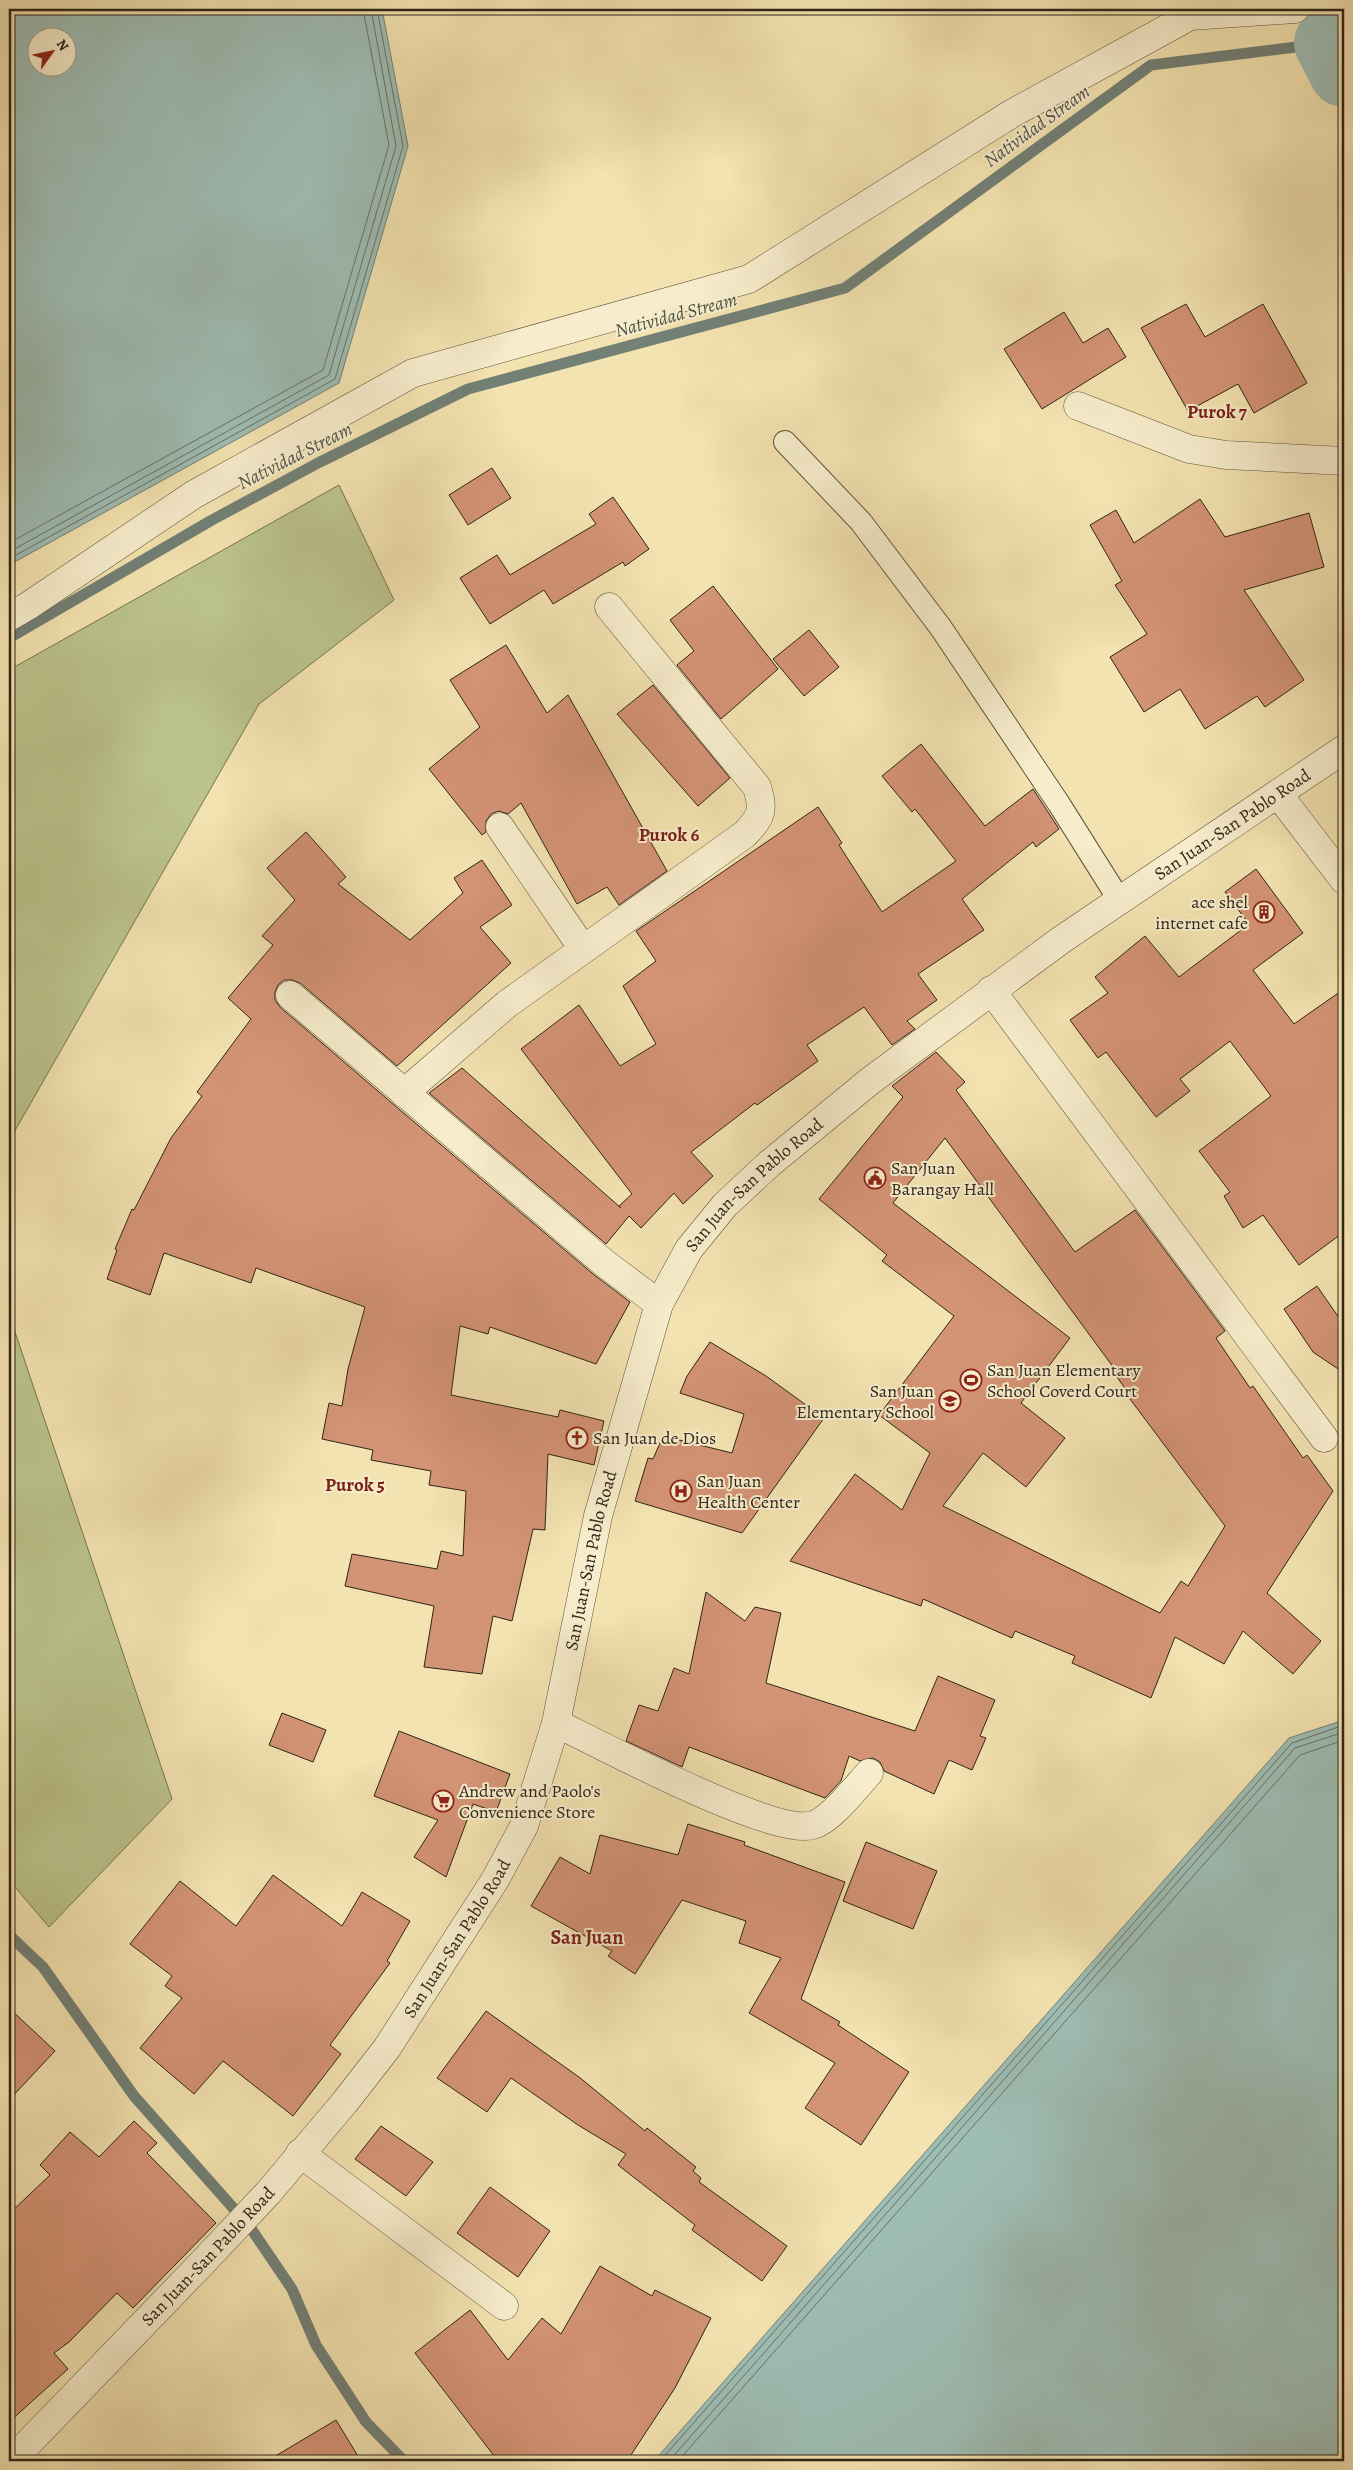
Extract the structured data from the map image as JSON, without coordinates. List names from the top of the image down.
{
  "streets": {
    "street": ["San Juan-San Pablo Road"]
  },
  "districts": [
    "Purok 7",
    "Purok 6",
    "Purok 5",
    "San Juan"
  ],
  "water": ["Natividad Stream"],
  "places": {
    "building": ["ace shel internet cafe"],
    "public building": ["San Juan Barangay Hall"],
    "sports": ["San Juan Elementary School Coverd Court"],
    "school or university": ["San Juan Elementary School"],
    "church": ["San Juan de Dios"],
    "hospital": ["San Juan Health Center"],
    "supermarket": ["Andrew and Paolo's Convenience Store"]
  },
  "north": "top right"
}
